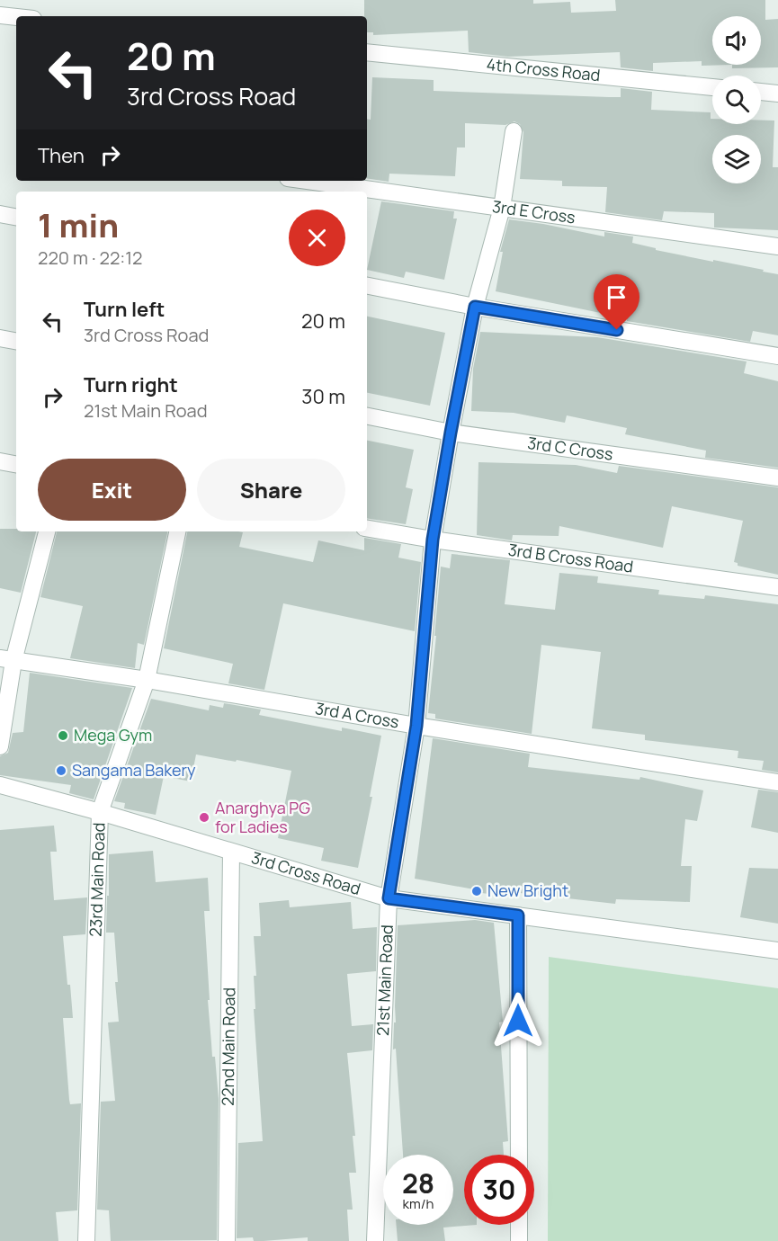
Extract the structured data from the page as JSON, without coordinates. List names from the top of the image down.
{
  "streets": {
    "street": [
      "4th Cross Road",
      "3rd E Cross",
      "3rd C Cross",
      "3rd B Cross Road",
      "3rd A Cross",
      "3rd Cross Road",
      "23rd Main Road",
      "21st Main Road",
      "22nd Main Road"
    ]
  },
  "crossings": [
    ["3rd E Cross", "21st Main Road"],
    ["3rd C Cross", "21st Main Road"],
    ["3rd B Cross Road", "21st Main Road"],
    ["3rd A Cross", "23rd Main Road"],
    ["3rd A Cross", "21st Main Road"],
    ["3rd Cross Road", "23rd Main Road"],
    ["3rd Cross Road", "21st Main Road"],
    ["3rd Cross Road", "22nd Main Road"]
  ],
  "places": [
    "Mega Gym",
    "Sangama Bakery",
    "Anarghya PG for Ladies",
    "New Bright"
  ],
  "page": {
    "turn": ["20 m", "3rd Cross Road"],
    "then": "Then",
    "heading": ["1 min", "220 m · 22:12"],
    "list": [
      {
        "name": "Turn left",
        "note": "3rd Cross Road",
        "value": "20 m"
      },
      {
        "name": "Turn right",
        "note": "21st Main Road",
        "value": "30 m"
      }
    ],
    "buttons": ["Exit", "Share"],
    "speed": "28 km/h",
    "limit": "30"
  }
}
